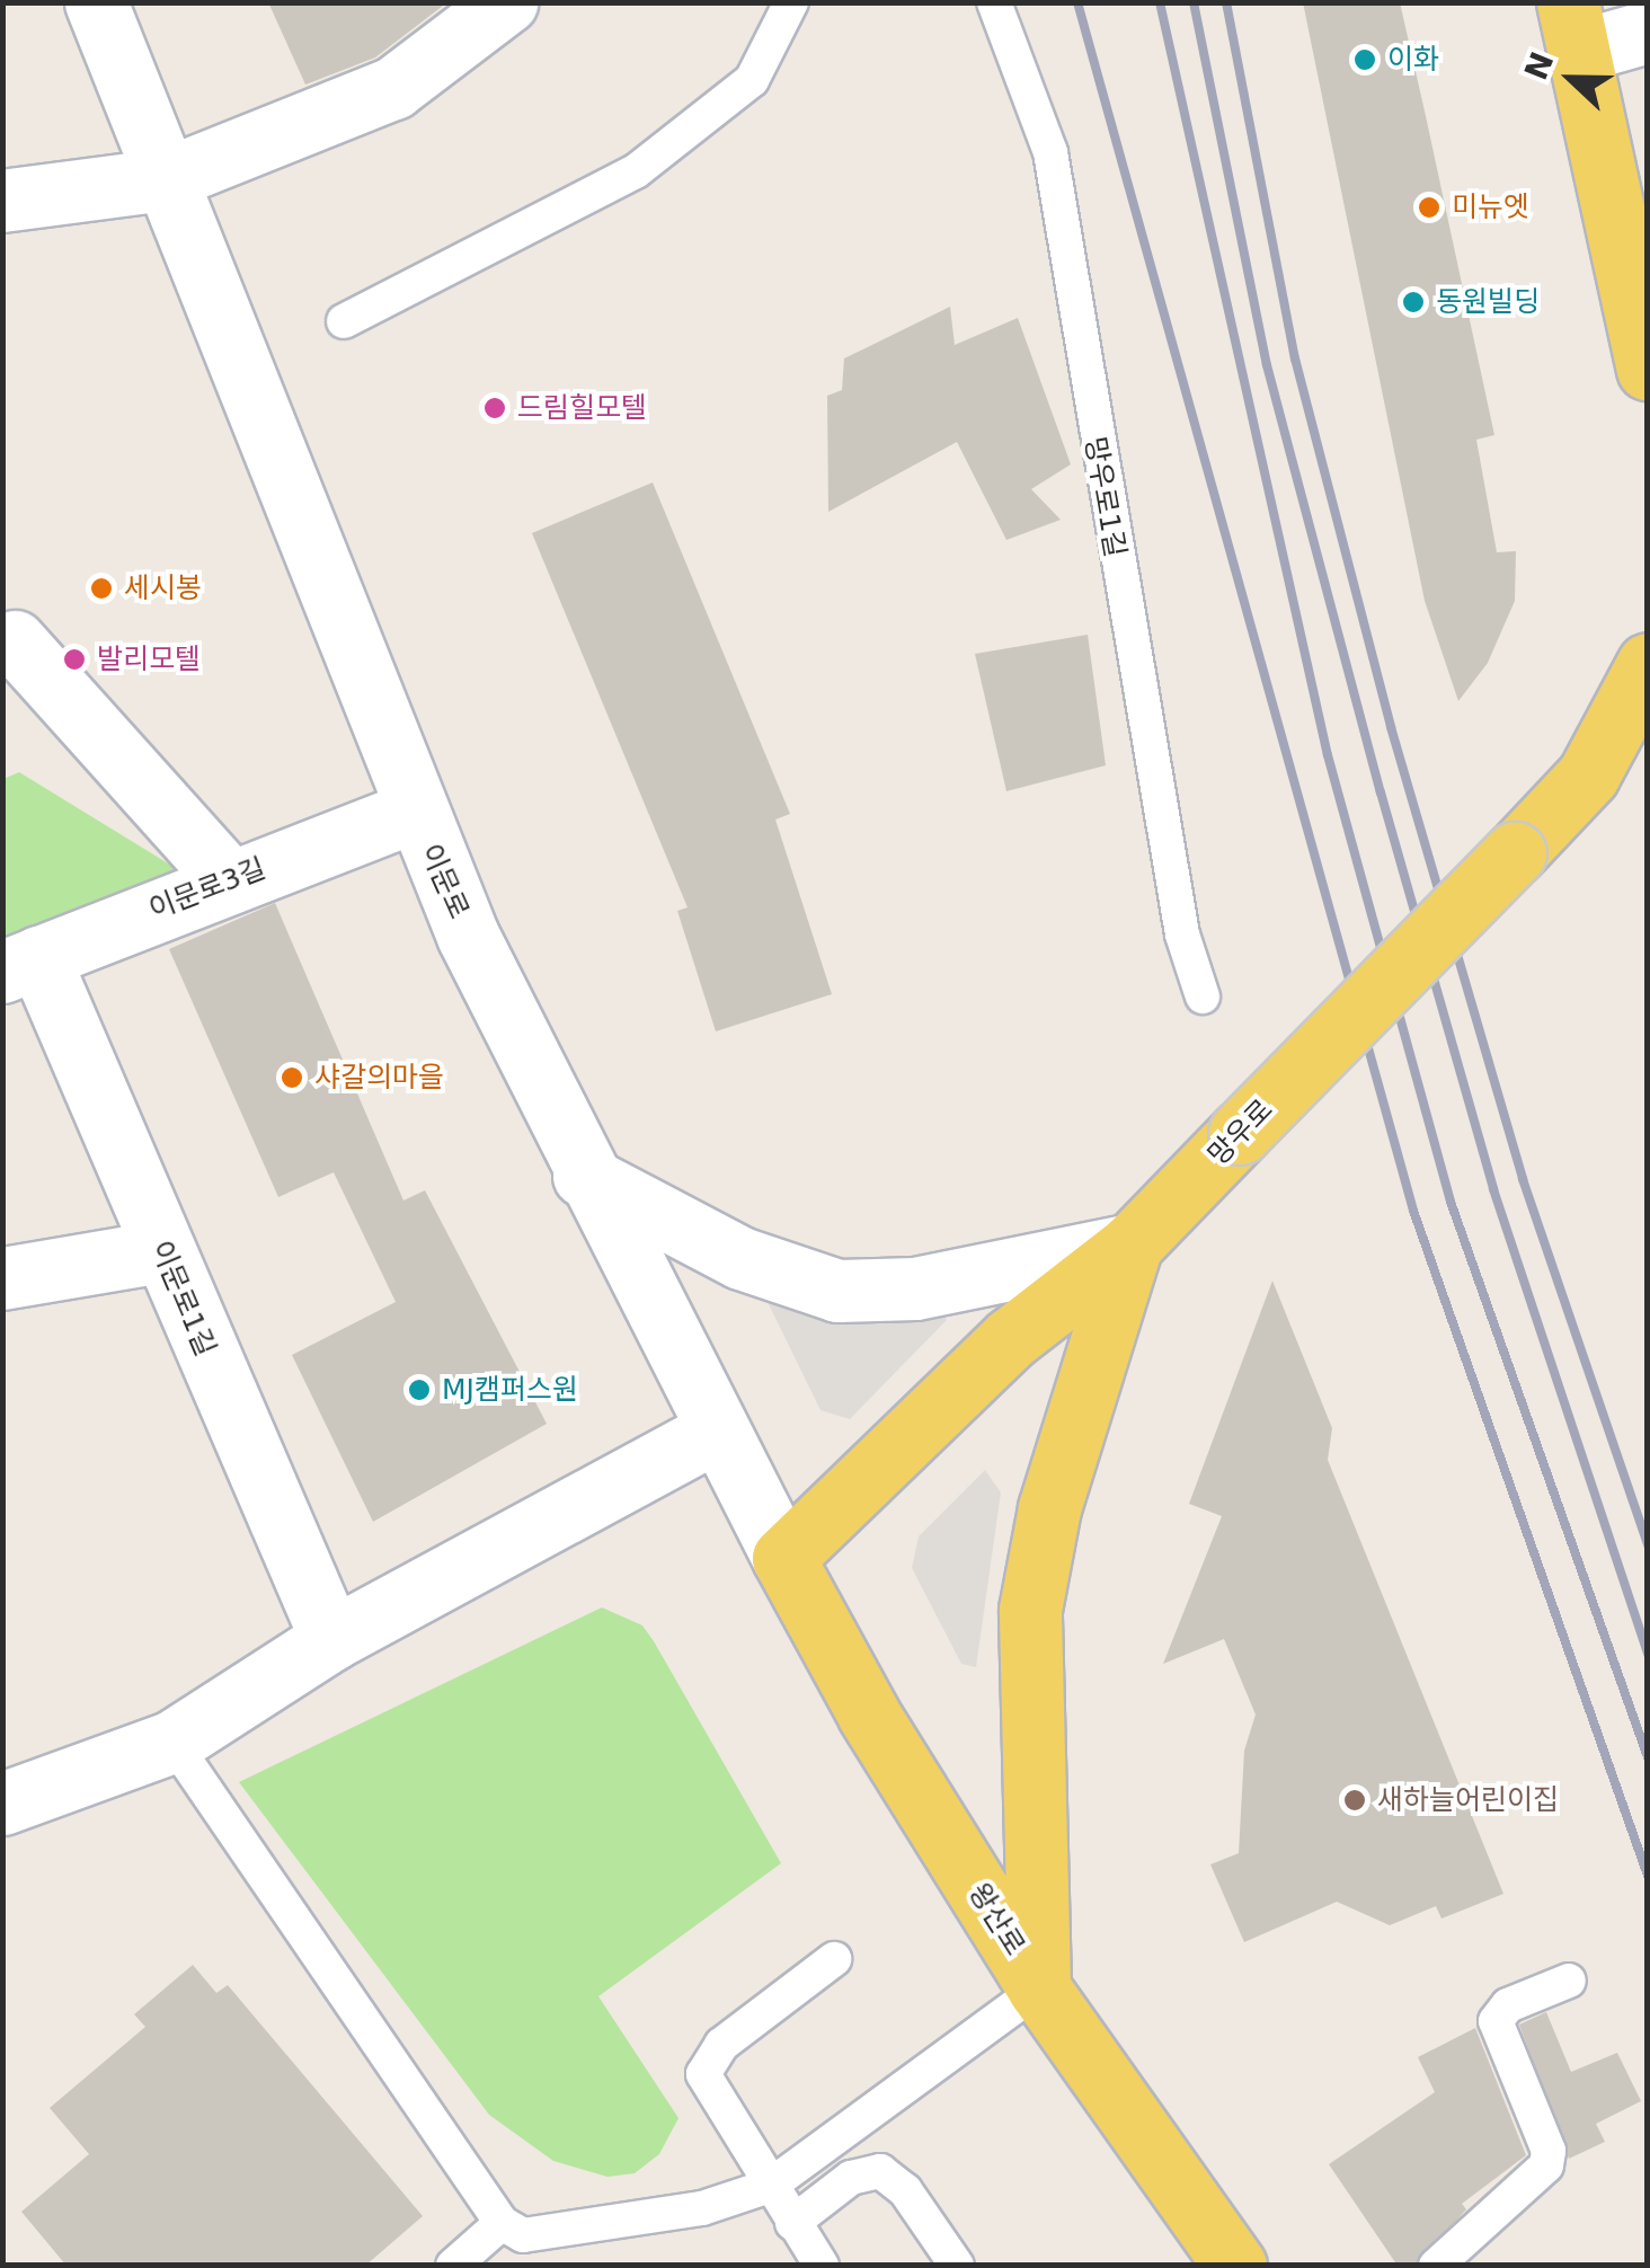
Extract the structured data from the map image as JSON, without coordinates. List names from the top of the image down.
{
  "streets": {
    "main road": ["망우로", "왕산로"],
    "street": ["이문로", "이문로3길", "이문로1길"],
    "lane": ["망우로1길"]
  },
  "crossings": [
    ["이문로", "이문로3길"],
    ["이문로", "망우로"],
    ["이문로", "왕산로"],
    ["이문로3길", "이문로1길"],
    ["망우로", "왕산로"]
  ],
  "places": [
    "이화",
    "미뉴엣",
    "동원빌딩",
    "드림힐모텔",
    "세시봉",
    "발리모텔",
    "샤갈의마을",
    "MJ캠퍼스원",
    "새하늘어린이집"
  ],
  "north": "left"
}
